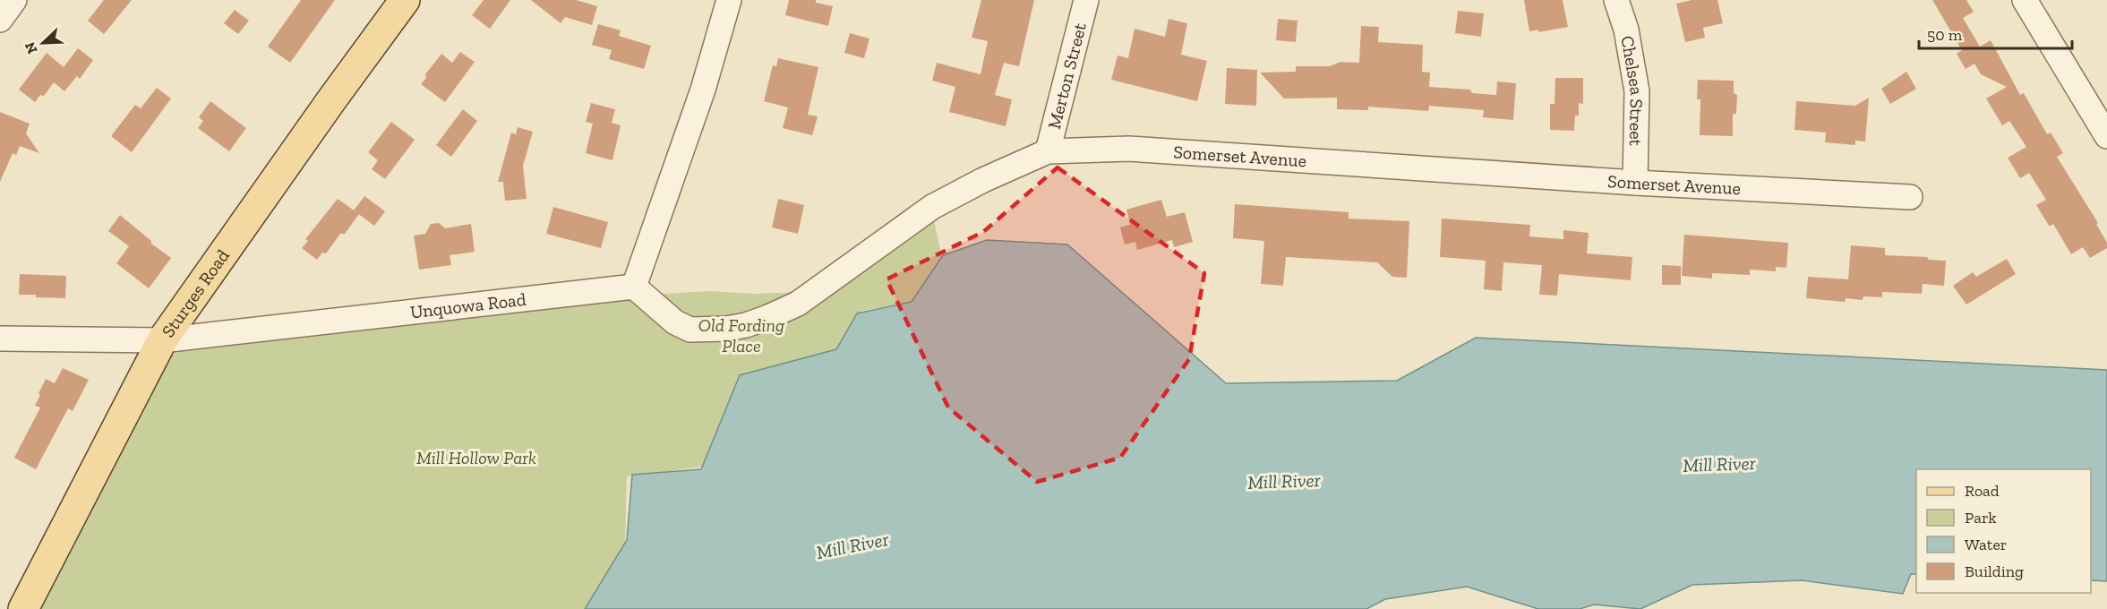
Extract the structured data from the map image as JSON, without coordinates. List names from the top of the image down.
{
  "streets": {
    "main road": ["Sturges Road"],
    "street": [
      "Merton Street",
      "Chelsea Street",
      "Somerset Avenue",
      "Unquowa Road"
    ]
  },
  "crossings": [
    ["Merton Street", "Somerset Avenue"],
    ["Chelsea Street", "Somerset Avenue"],
    ["Somerset Avenue", "Unquowa Road"],
    ["Sturges Road", "Unquowa Road"]
  ],
  "water": ["Mill River"],
  "parks": ["Old Fording Place", "Mill Hollow Park"],
  "legend": [
    "Road",
    "Park",
    "Water",
    "Building"
  ],
  "scale_bar": "50 m",
  "north": "bottom left"
}
